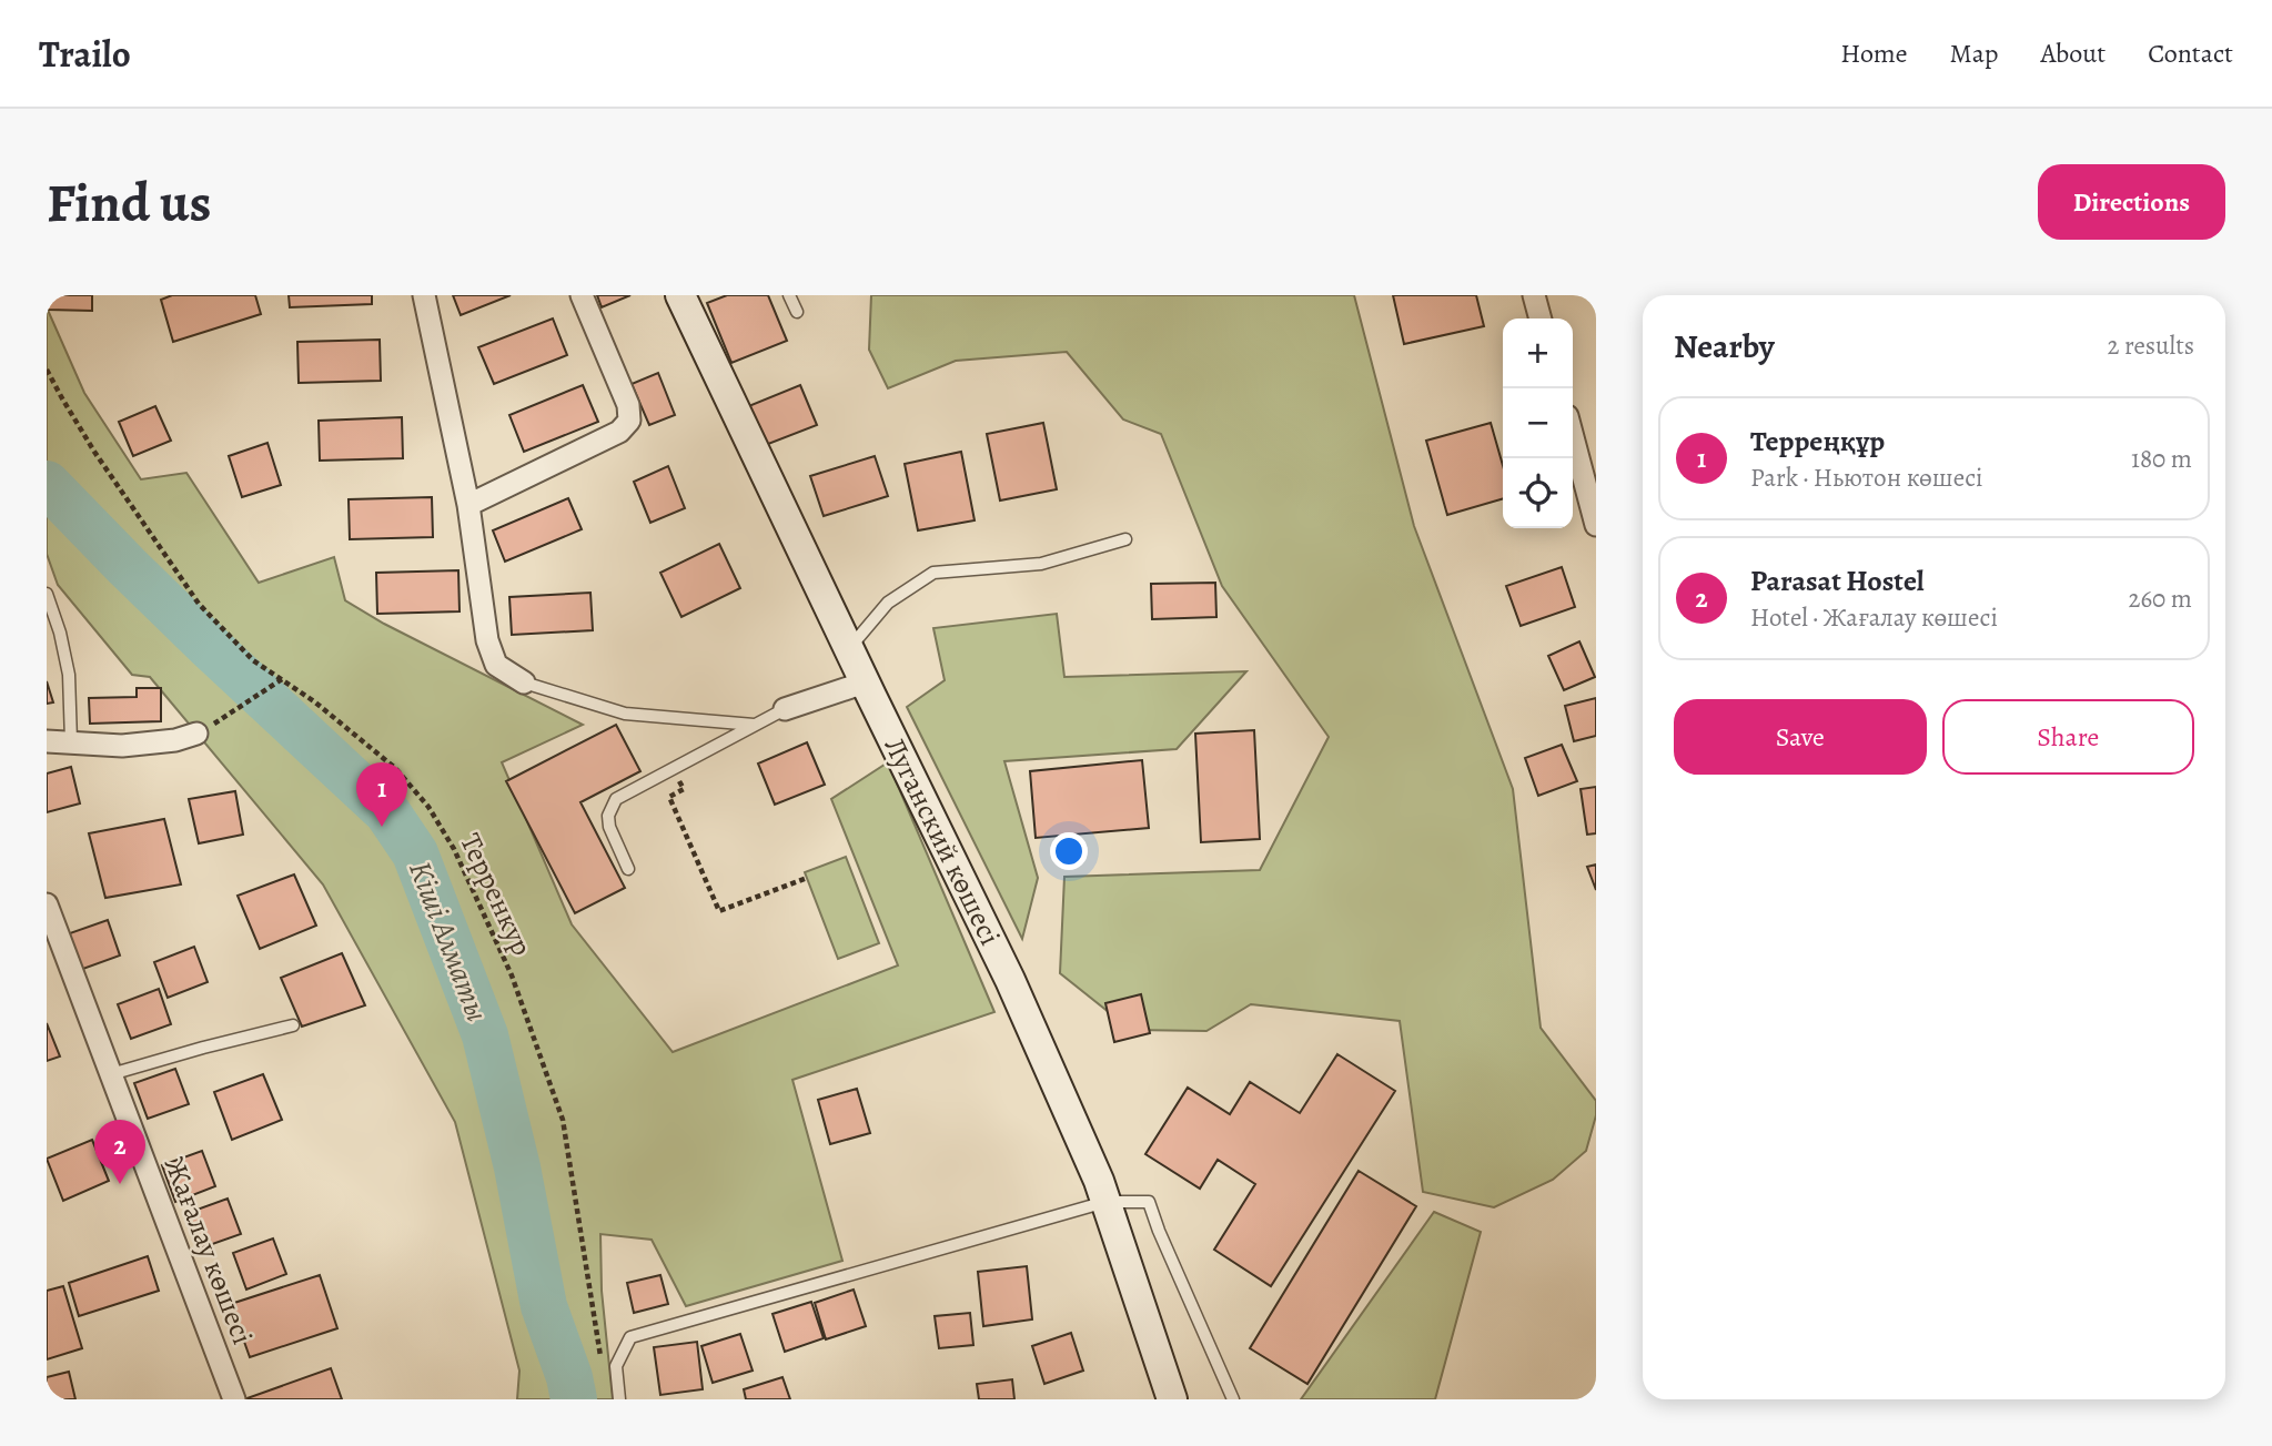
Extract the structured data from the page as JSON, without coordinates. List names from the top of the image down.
{
  "streets": {
    "street": ["Луганский көшесі", "Жағалау көшесі"],
    "path": ["Терренкур"]
  },
  "water": ["Кіші Алматы"],
  "page": {
    "header": "Trailo",
    "nav": [
      "Home",
      "Map",
      "About",
      "Contact"
    ],
    "buttons": [
      "Directions",
      ["Save", "Share"]
    ],
    "title": "Find us",
    "heading": ["Nearby", "2 results"],
    "map_buttons": ["+", "−"],
    "list": [
      {
        "mark": "1",
        "name": "Терреңқұр",
        "note": "Park · Ньютон көшесі",
        "value": "180 m"
      },
      {
        "mark": "2",
        "name": "Parasat Hostel",
        "note": "Hotel · Жағалау көшесі",
        "value": "260 m"
      }
    ],
    "pins": ["1", "2"]
  }
}
